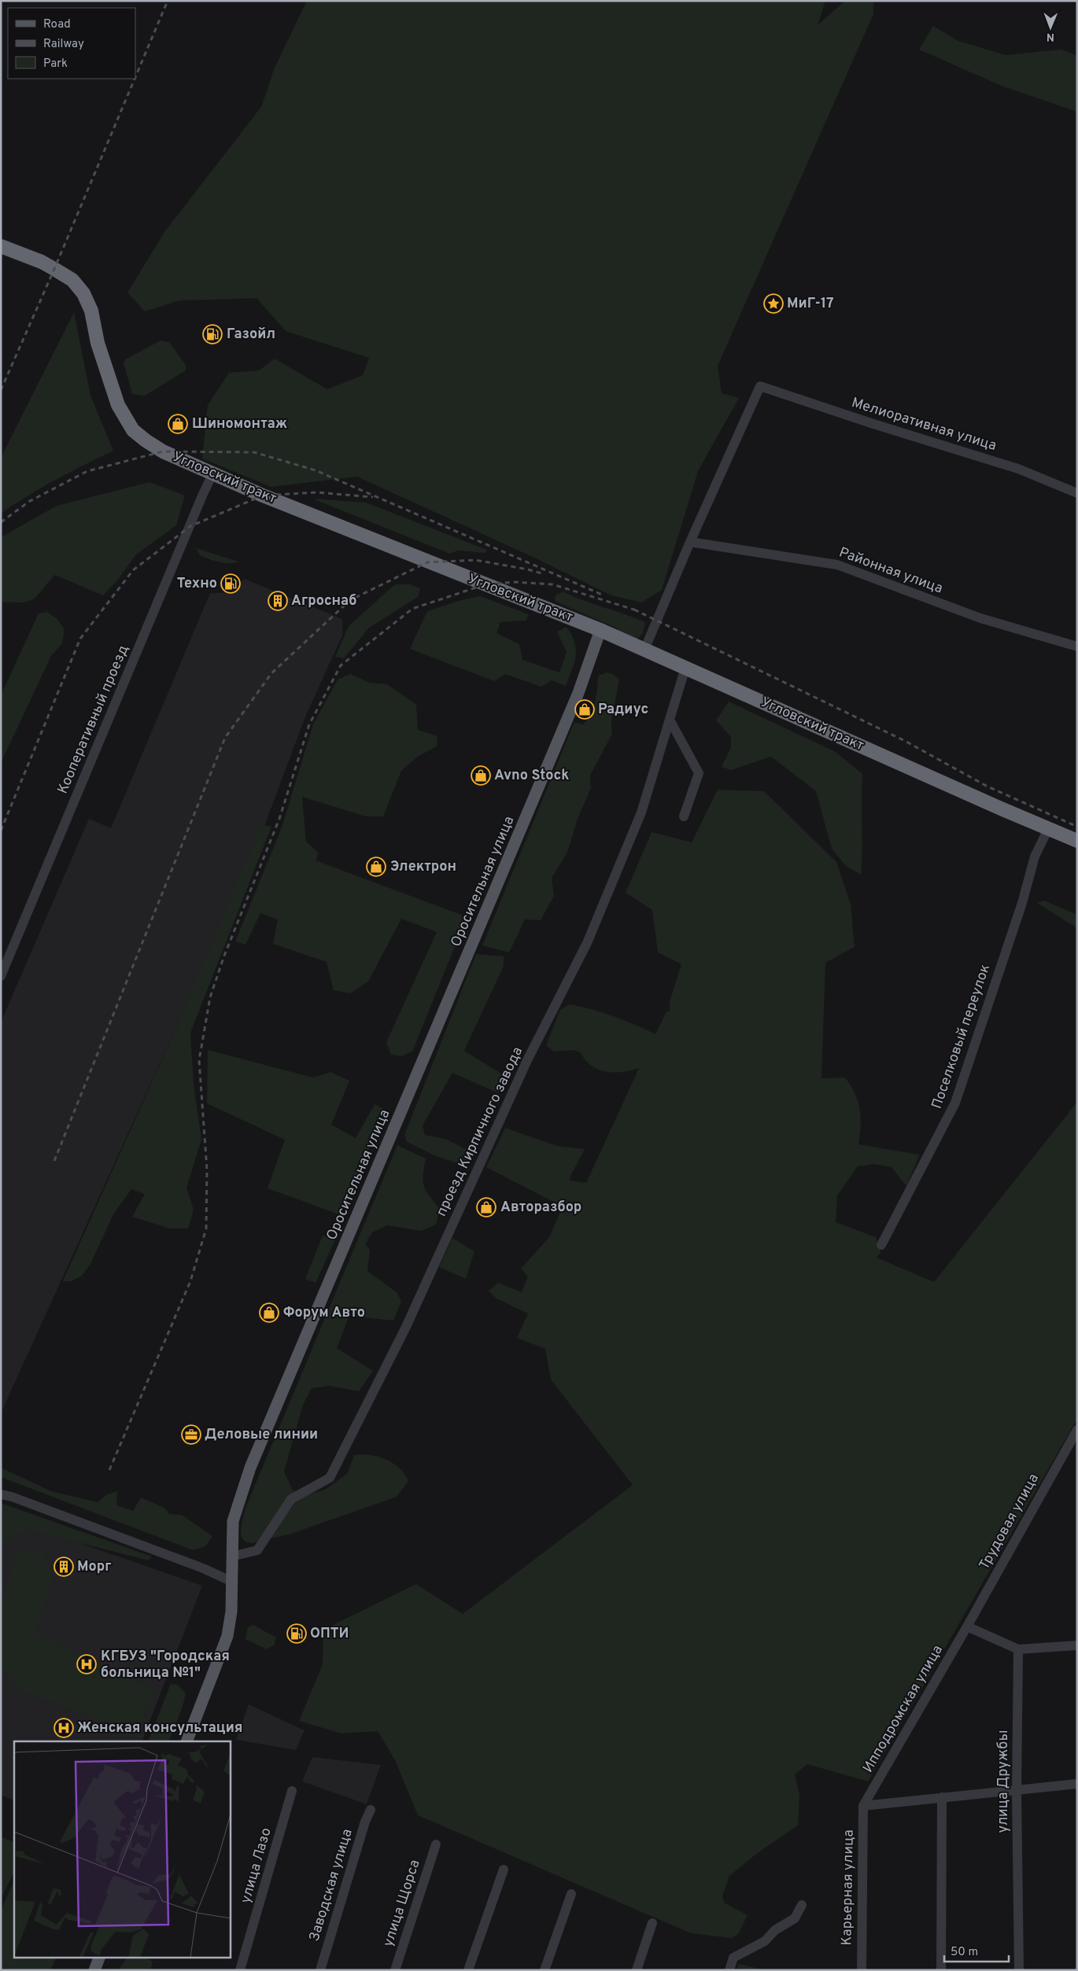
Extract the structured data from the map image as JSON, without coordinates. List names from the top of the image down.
{
  "streets": {
    "highway": ["Угловский тракт"],
    "main road": ["Оросительная улица"],
    "street": [
      "Мелиоративная улица",
      "Районная улица",
      "Кооперативный проезд",
      "Поселковый переулок",
      "проезд Кирпичного завода",
      "Трудовая улица",
      "Ипподромская улица",
      "улица Дружбы",
      "улица Лазо",
      "Заводская улица",
      "Карьерная улица",
      "улица Щорса"
    ]
  },
  "crossings": [
    ["Мелиоративная улица", "Районная улица"],
    ["Угловский тракт", "Кооперативный проезд"],
    ["Угловский тракт", "Оросительная улица"],
    ["Угловский тракт", "Поселковый переулок"],
    ["Угловский тракт", "проезд Кирпичного завода"],
    ["Оросительная улица", "проезд Кирпичного завода"],
    ["Трудовая улица", "Ипподромская улица"],
    ["Ипподромская улица", "Карьерная улица"]
  ],
  "places": {
    "place": ["МиГ-17"],
    "fuel station": ["Газойл", "Техно", "ОПТИ"],
    "shop": [
      "Шиномонтаж",
      "Радиус",
      "Avno Stoсk",
      "Электрон",
      "Авторазбор",
      "Форум Авто"
    ],
    "building": ["Агроснаб", "Морг"],
    "office": ["Деловые линии"],
    "hospital": ["КГБУЗ \"Городская больница №1\"", "Женская консультация"]
  },
  "legend": ["Road", "Railway", "Park"],
  "scale_bar": "50 m",
  "north": "bottom"
}
